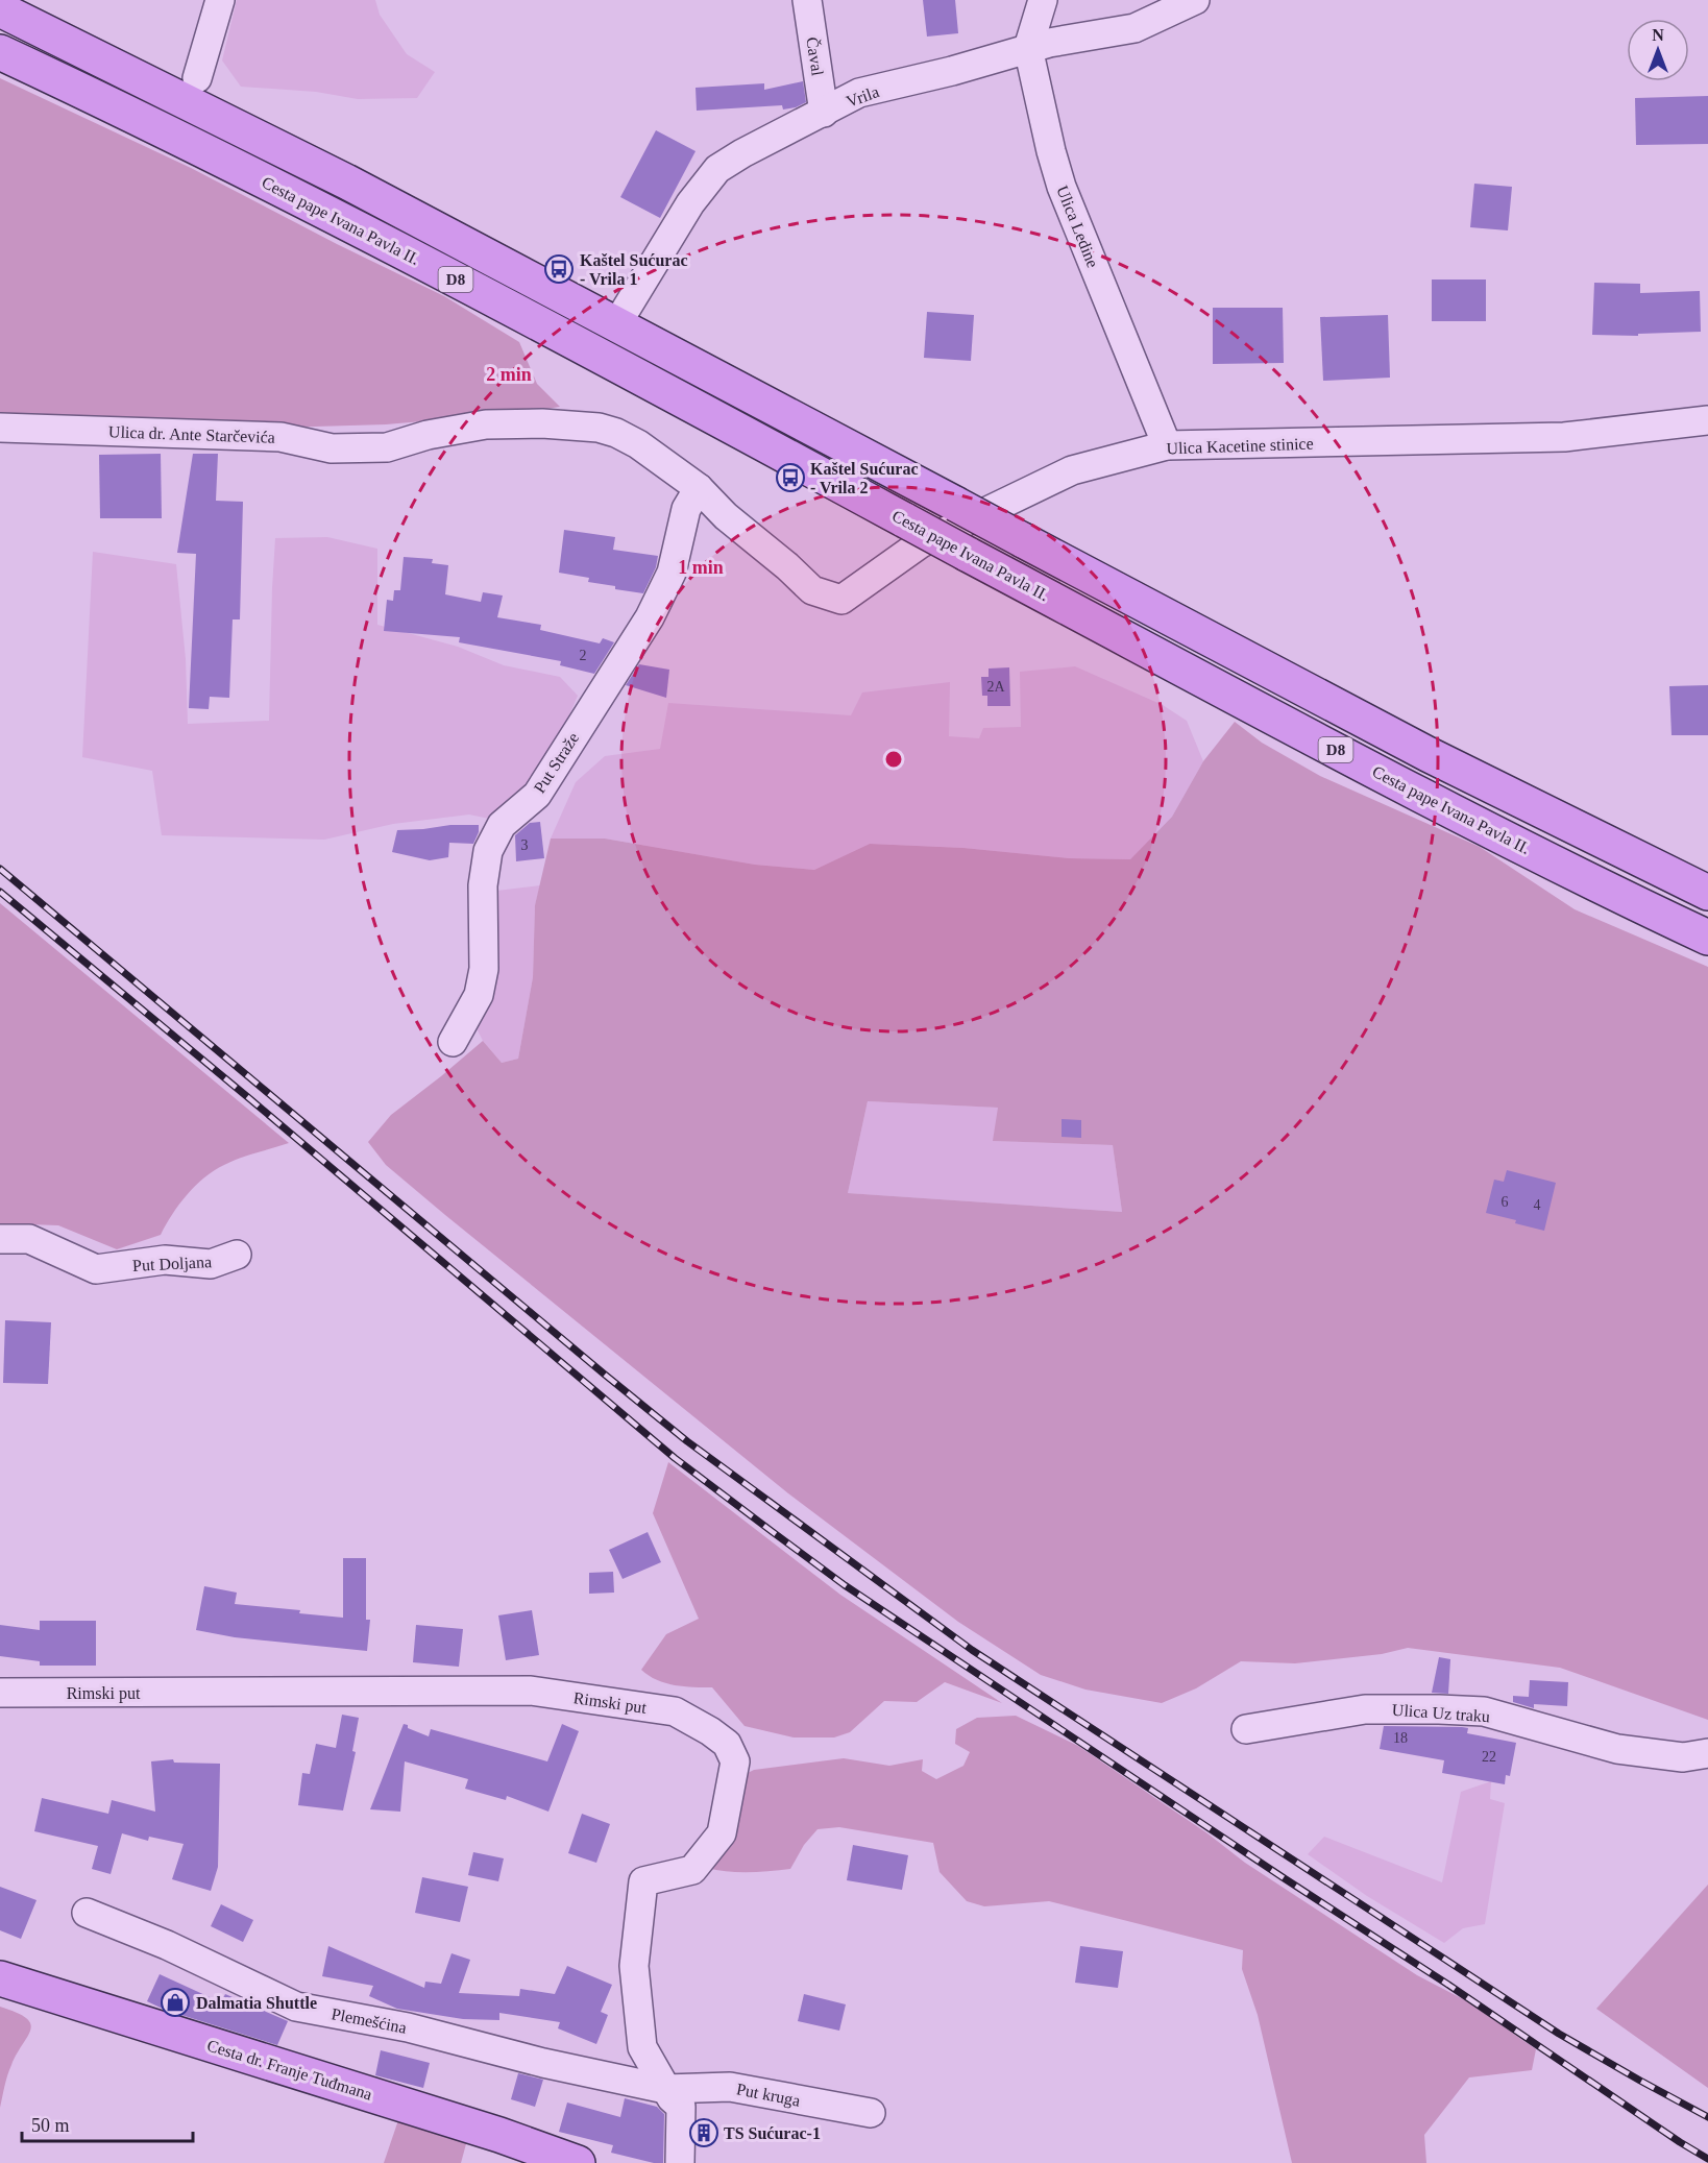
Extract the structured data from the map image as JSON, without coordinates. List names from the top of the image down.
{
  "streets": {
    "main road": ["Cesta pape Ivana Pavla II.", "D8", "Cesta dr. Franje Tuđmana"],
    "street": [
      "Čaval",
      "Vrila",
      "Ulica Ledine",
      "Ulica dr. Ante Starčevića",
      "Ulica Kacetine stinice",
      "Put Straže",
      "Put Doljana",
      "Rimski put",
      "Ulica Uz traku",
      "Plemešćina",
      "Put kruga"
    ]
  },
  "crossings": [
    ["Čaval", "Vrila"],
    ["Vrila", "Ulica Ledine"],
    ["Vrila", "D8"],
    ["Ulica Ledine", "Ulica Kacetine stinice"],
    ["Ulica dr. Ante Starčevića", "Ulica Kacetine stinice"],
    ["Ulica dr. Ante Starčevića", "Put Straže"],
    ["Ulica Kacetine stinice", "Put Straže"],
    ["Rimski put", "Plemešćina"],
    ["Rimski put", "Put kruga"],
    ["Plemešćina", "Put kruga"]
  ],
  "places": {
    "bus stop": ["Kaštel Sućurac - Vrila 1", "Kaštel Sućurac - Vrila 2"],
    "shop": ["Dalmatia Shuttle"],
    "building": ["TS Sućurac-1"]
  },
  "house_numbers": [
    "2",
    "2A",
    "3",
    "6",
    "4",
    "18",
    "22"
  ],
  "scale_bar": "50 m",
  "north": "top",
  "rings": ["2 min", "1 min"]
}
